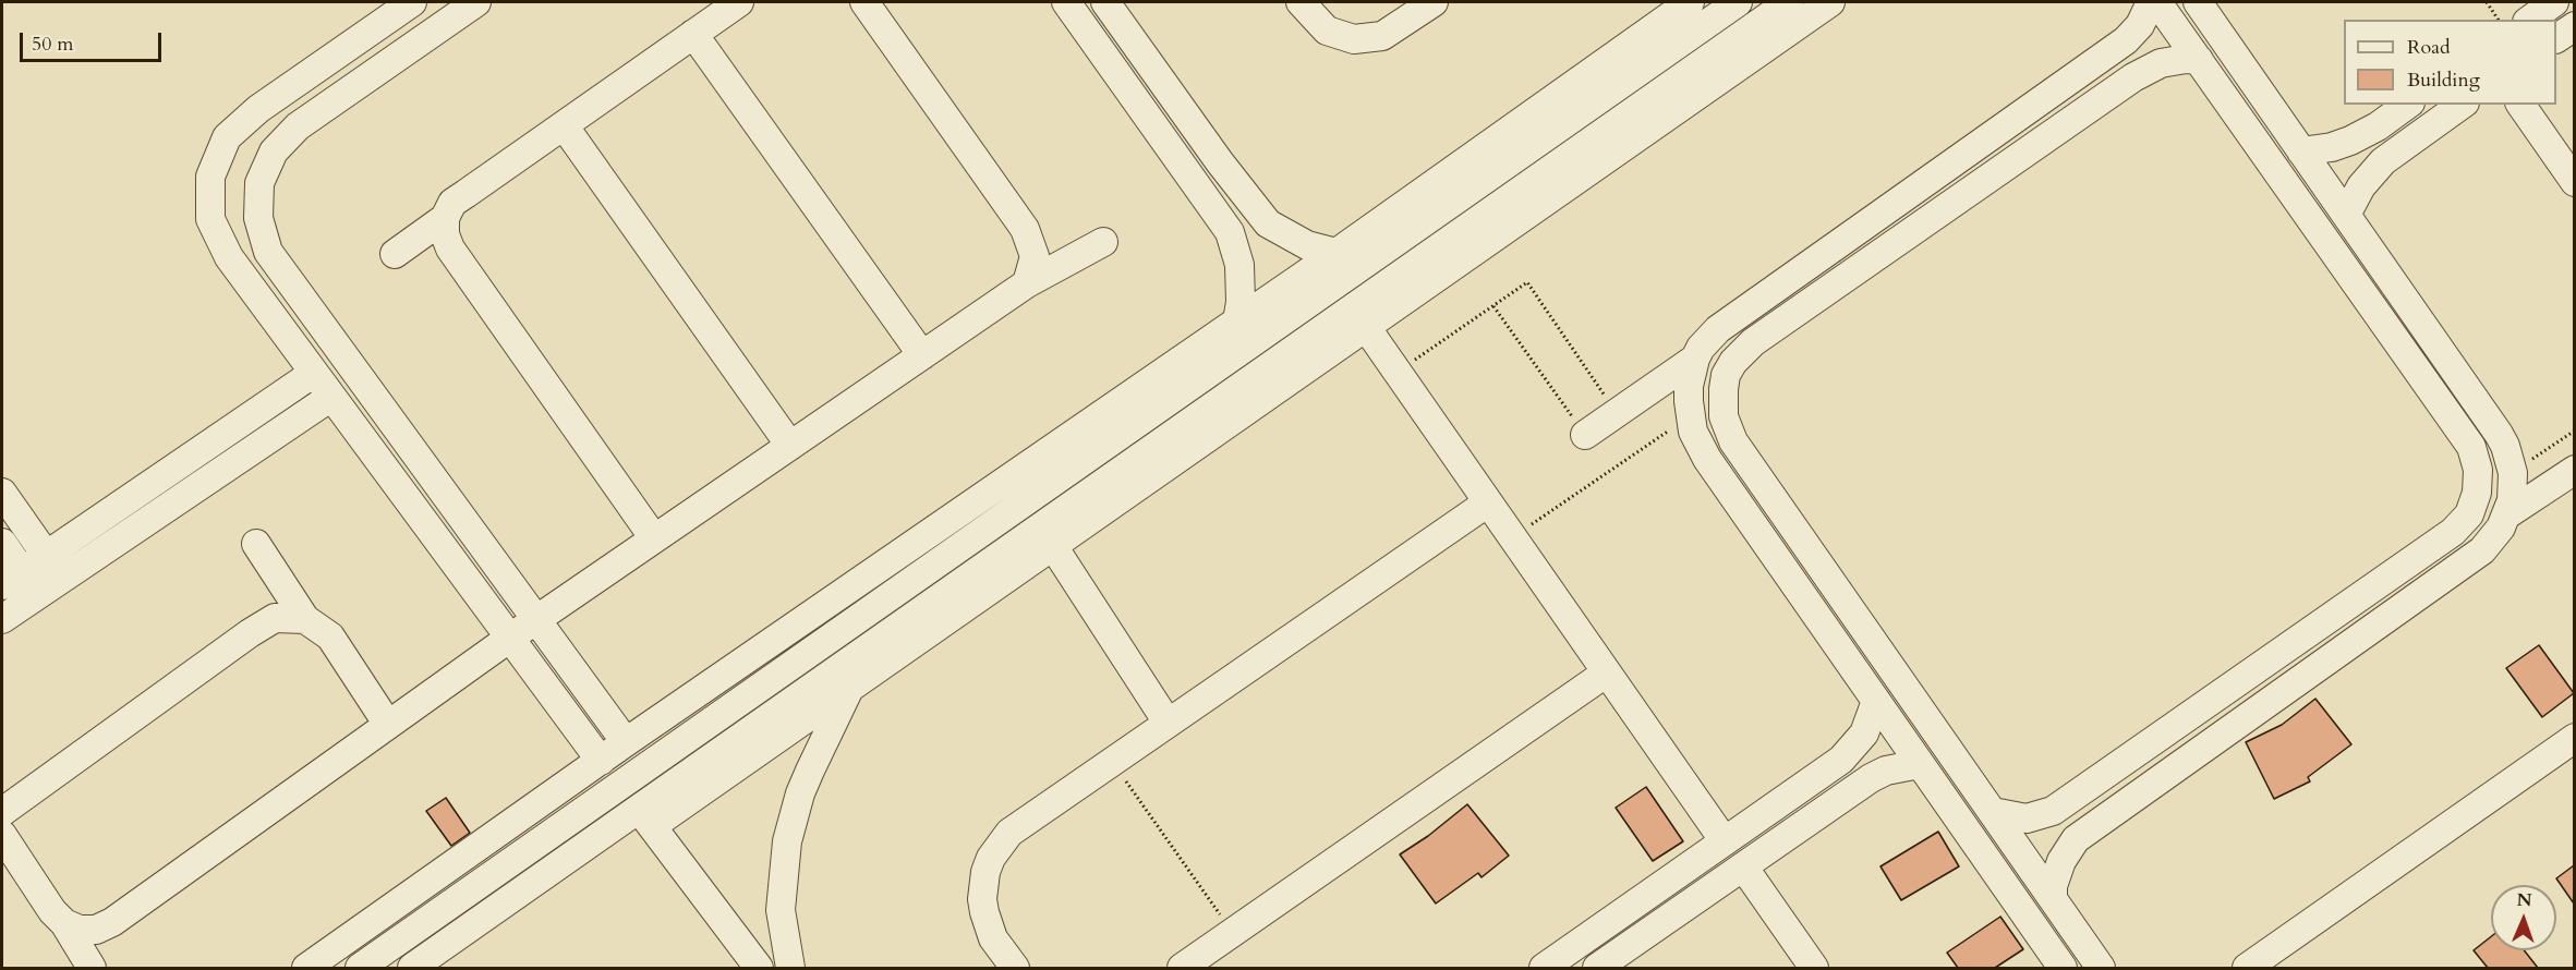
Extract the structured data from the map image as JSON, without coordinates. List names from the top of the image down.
{
  "legend": ["Road", "Building"],
  "scale_bar": "50 m",
  "north": "top"
}
